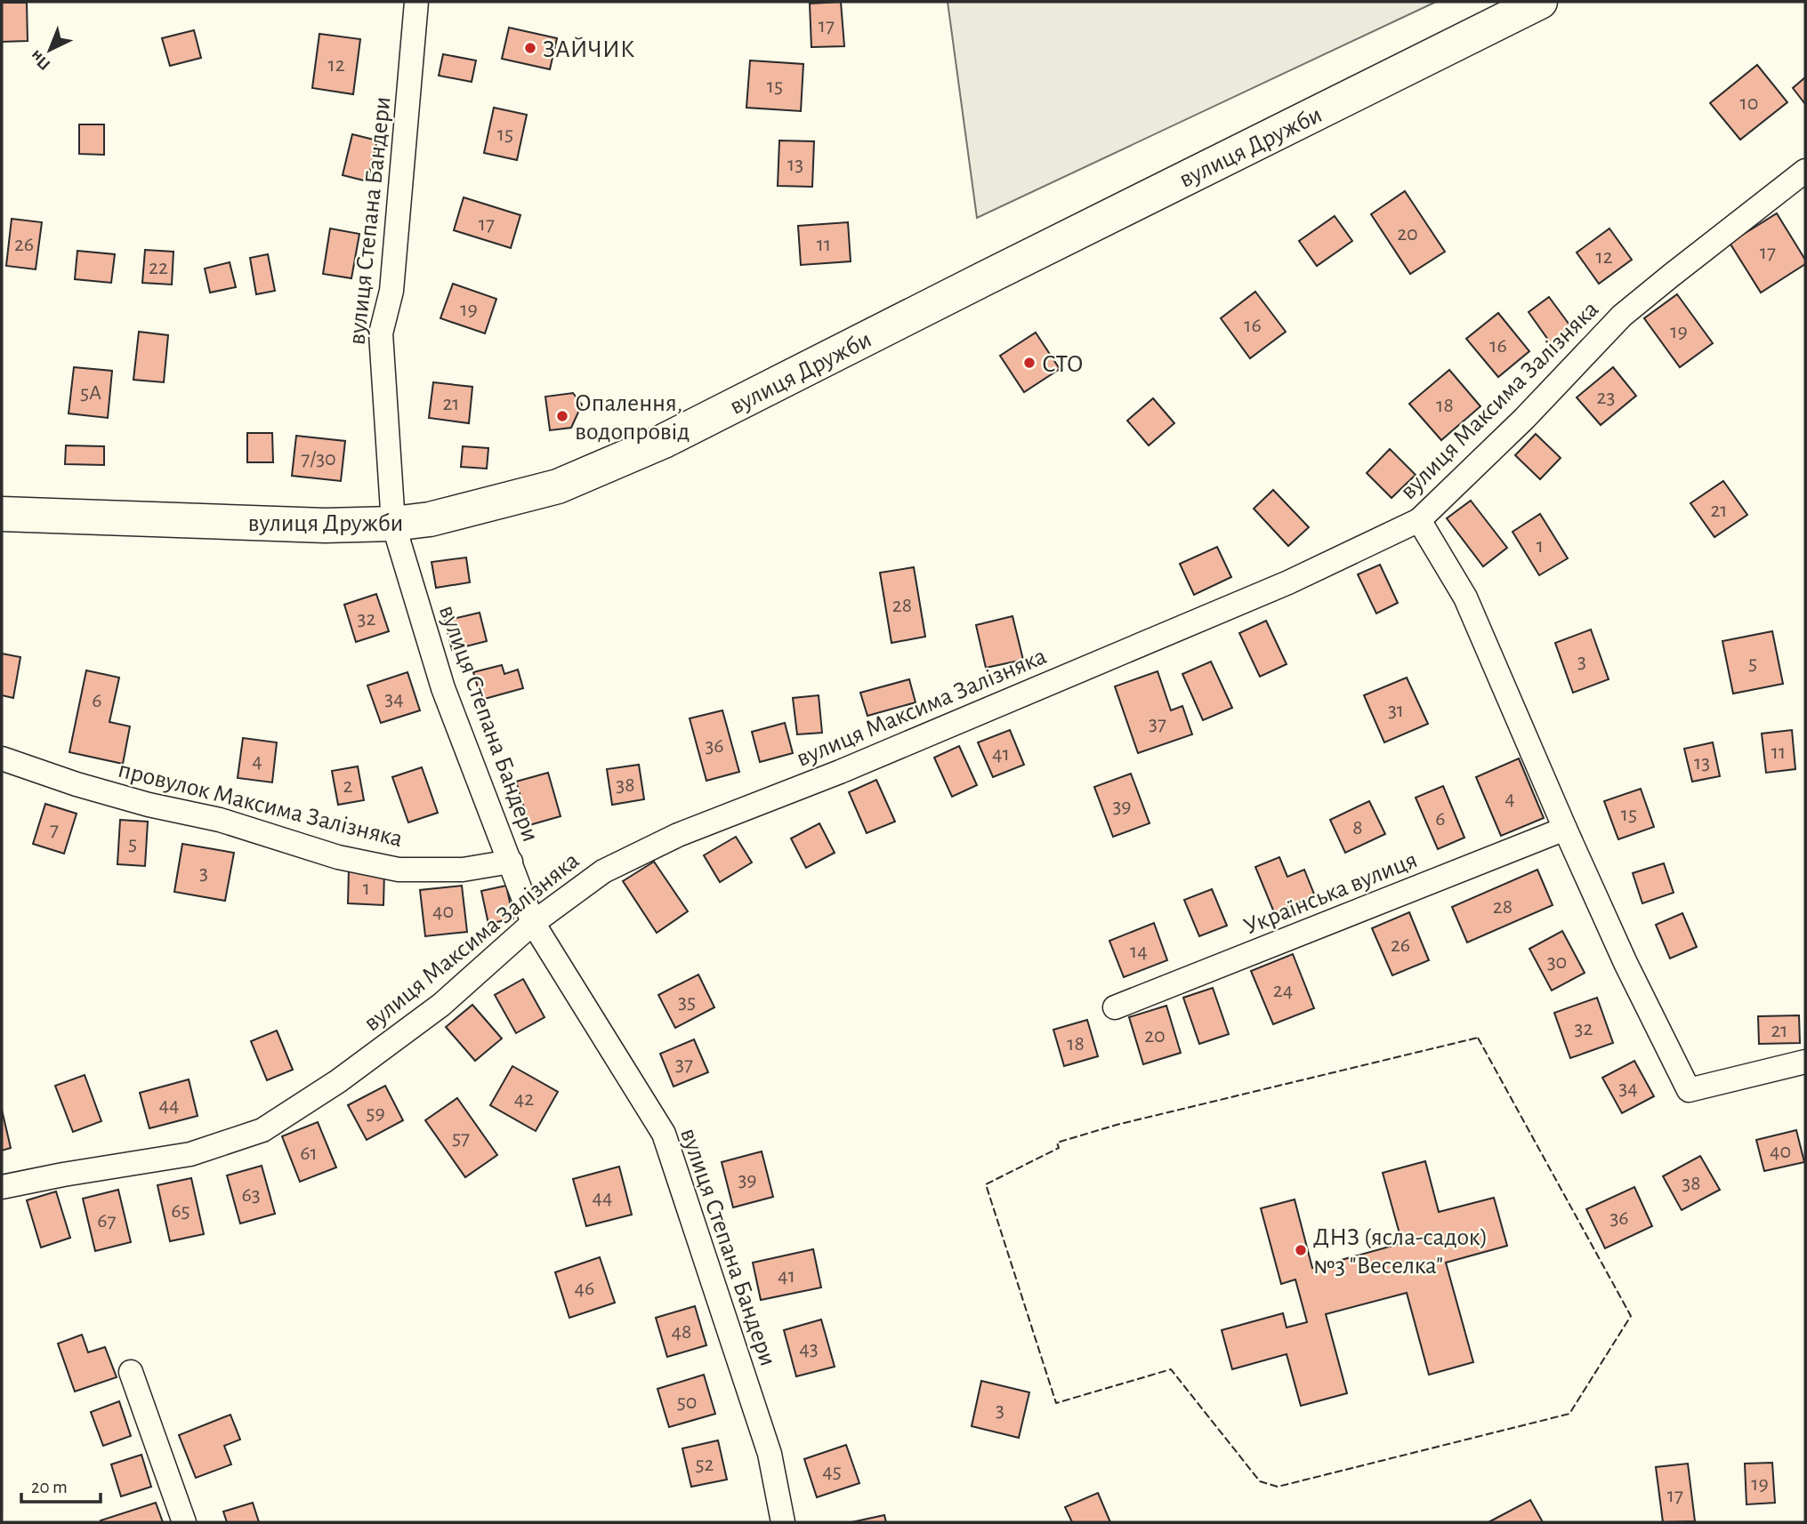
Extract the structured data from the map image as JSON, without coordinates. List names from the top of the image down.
{
  "streets": {
    "main road": ["вулиця Дружби"],
    "street": [
      "вулиця Степана Бандери",
      "вулиця Максима Залізняка",
      "провулок Максима Залізняка",
      "Українська вулиця"
    ]
  },
  "crossings": [
    ["вулиця Дружби", "вулиця Степана Бандери"],
    ["вулиця Степана Бандери", "вулиця Максима Залізняка"],
    ["вулиця Степана Бандери", "провулок Максима Залізняка"]
  ],
  "places": [
    "ЗАЙЧИК",
    "СТО",
    "Опалення, водопровід",
    "ДНЗ (ясла-садок) №3 \"Веселка\""
  ],
  "house_numbers": [
    "17",
    "12",
    "15",
    "10",
    "15",
    "13",
    "17",
    "20",
    "26",
    "11",
    "17",
    "12",
    "22",
    "19",
    "16",
    "19",
    "16",
    "5А",
    "23",
    "21",
    "18",
    "7/30",
    "21",
    "1",
    "28",
    "32",
    "3",
    "5",
    "34",
    "6",
    "31",
    "37",
    "36",
    "11",
    "41",
    "4",
    "13",
    "38",
    "2",
    "4",
    "39",
    "15",
    "6",
    "8",
    "7",
    "5",
    "3",
    "1",
    "28",
    "40",
    "26",
    "14",
    "30",
    "24",
    "35",
    "32",
    "21",
    "20",
    "18",
    "37",
    "34",
    "42",
    "44",
    "59",
    "57",
    "40",
    "61",
    "39",
    "38",
    "63",
    "44",
    "65",
    "36",
    "67",
    "41",
    "46",
    "48",
    "43",
    "50",
    "3",
    "52",
    "45",
    "19",
    "17"
  ],
  "scale_bar": "20 m",
  "north": "bottom left"
}
